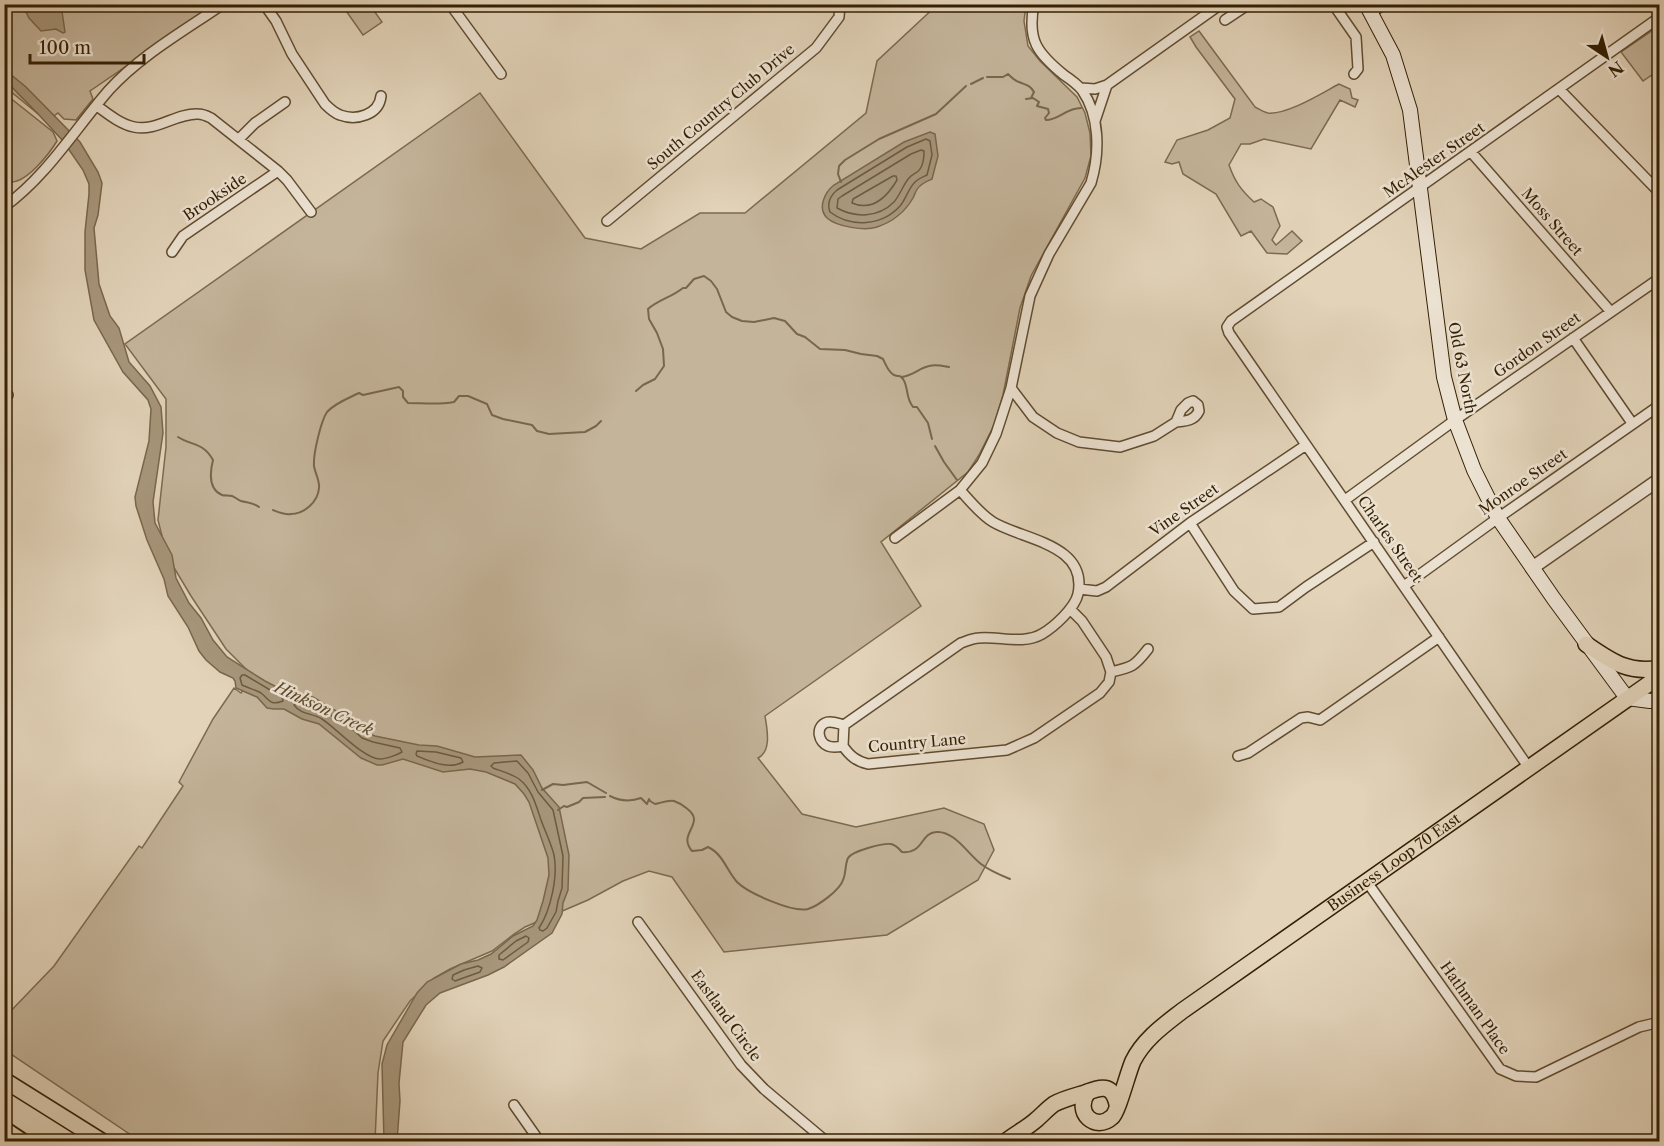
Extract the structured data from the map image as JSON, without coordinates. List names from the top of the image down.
{
  "streets": {
    "main road": ["Old 63 North", "Business Loop 70 East"],
    "street": [
      "South Country Club Drive",
      "McAlester Street",
      "Brookside",
      "Moss Street",
      "Gordon Street",
      "Monroe Street",
      "Vine Street",
      "Charles Street",
      "Country Lane",
      "Hathman Place",
      "Eastland Circle"
    ]
  },
  "crossings": [
    ["McAlester Street", "Moss Street"],
    ["McAlester Street", "Old 63 North"],
    ["McAlester Street", "Charles Street"],
    ["Moss Street", "Gordon Street"],
    ["Gordon Street", "Old 63 North"],
    ["Gordon Street", "Charles Street"],
    ["Old 63 North", "Monroe Street"],
    ["Old 63 North", "Business Loop 70 East"],
    ["Monroe Street", "Charles Street"],
    ["Vine Street", "Charles Street"],
    ["Charles Street", "Business Loop 70 East"],
    ["Business Loop 70 East", "Hathman Place"]
  ],
  "water": ["Hinkson Creek"],
  "scale_bar": "100 m",
  "north": "bottom right"
}
